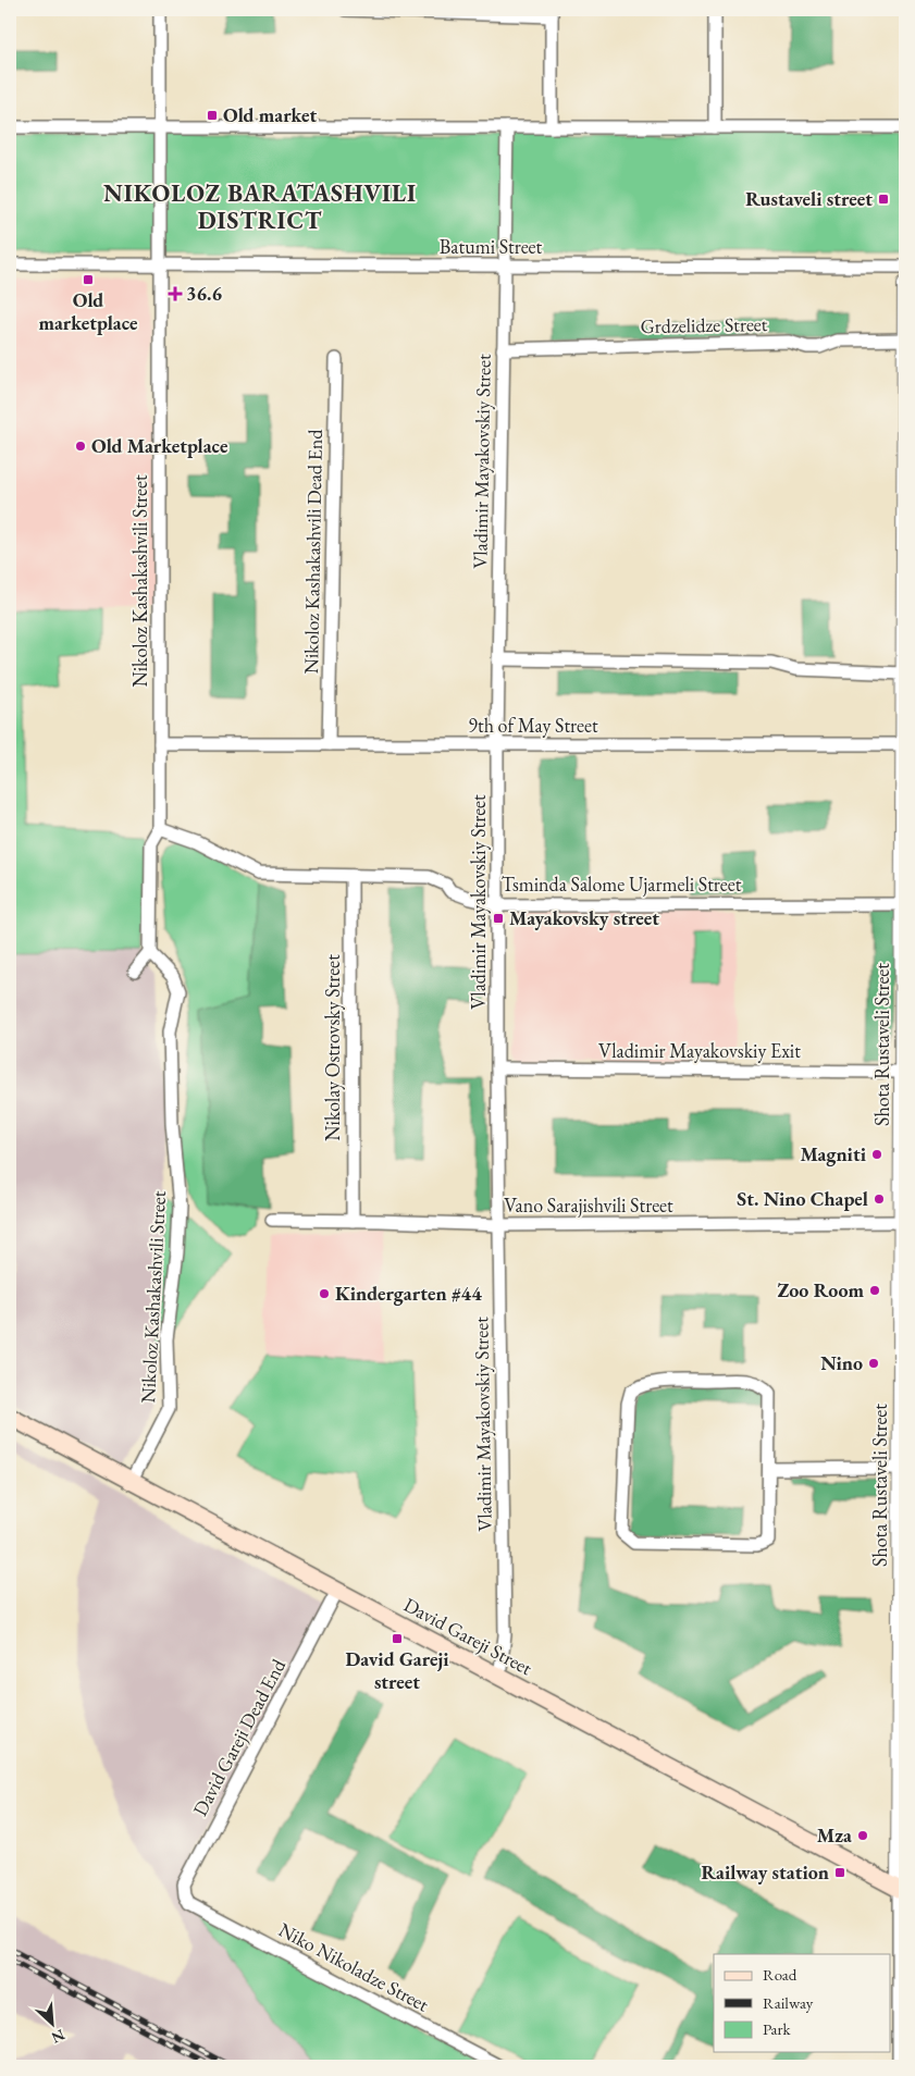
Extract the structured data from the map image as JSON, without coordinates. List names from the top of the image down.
{
  "streets": {
    "main road": ["David Gareji Street"],
    "street": [
      "Batumi Street",
      "Grdzelidze Street",
      "Vladimir Mayakovskiy Street",
      "Nikoloz Kashakashvili Dead End",
      "Nikoloz Kashakashvili Street",
      "9th of May Street",
      "Tsminda Salome Ujarmeli Street",
      "Shota Rustaveli Street",
      "Nikolay Ostrovsky Street",
      "Vladimir Mayakovskiy Exit",
      "Vano Sarajishvili Street",
      "David Gareji Dead End",
      "Niko Nikoladze Street"
    ]
  },
  "crossings": [
    ["Batumi Street", "Vladimir Mayakovskiy Street"],
    ["Batumi Street", "Nikoloz Kashakashvili Street"],
    ["Grdzelidze Street", "Vladimir Mayakovskiy Street"],
    ["Grdzelidze Street", "Shota Rustaveli Street"],
    ["Vladimir Mayakovskiy Street", "9th of May Street"],
    ["Vladimir Mayakovskiy Street", "Tsminda Salome Ujarmeli Street"],
    ["Vladimir Mayakovskiy Street", "Vladimir Mayakovskiy Exit"],
    ["Vladimir Mayakovskiy Street", "Vano Sarajishvili Street"],
    ["Vladimir Mayakovskiy Street", "David Gareji Street"],
    ["Nikoloz Kashakashvili Dead End", "9th of May Street"],
    ["Nikoloz Kashakashvili Street", "9th of May Street"],
    ["Nikoloz Kashakashvili Street", "Tsminda Salome Ujarmeli Street"],
    ["Nikoloz Kashakashvili Street", "David Gareji Street"],
    ["9th of May Street", "Shota Rustaveli Street"],
    ["Tsminda Salome Ujarmeli Street", "Shota Rustaveli Street"],
    ["Tsminda Salome Ujarmeli Street", "Nikolay Ostrovsky Street"],
    ["Shota Rustaveli Street", "Vladimir Mayakovskiy Exit"],
    ["Shota Rustaveli Street", "Vano Sarajishvili Street"],
    ["Shota Rustaveli Street", "David Gareji Street"],
    ["Nikolay Ostrovsky Street", "Vano Sarajishvili Street"],
    ["David Gareji Street", "David Gareji Dead End"],
    ["David Gareji Dead End", "Niko Nikoladze Street"]
  ],
  "districts": ["NIKOLOZ BARATASHVILI DISTRICT"],
  "places": {
    "transit": [
      "Old market",
      "Rustaveli street",
      "Old marketplace",
      "Mayakovsky street",
      "David Gareji street",
      "Railway station"
    ],
    "health": ["36.6"],
    "other": [
      "Old Marketplace",
      "Magniti",
      "St. Nino Chapel",
      "Zoo Room",
      "Kindergarten #44",
      "Nino",
      "Mza"
    ]
  },
  "legend": ["Road", "Railway", "Park"],
  "north": "bottom right"
}
